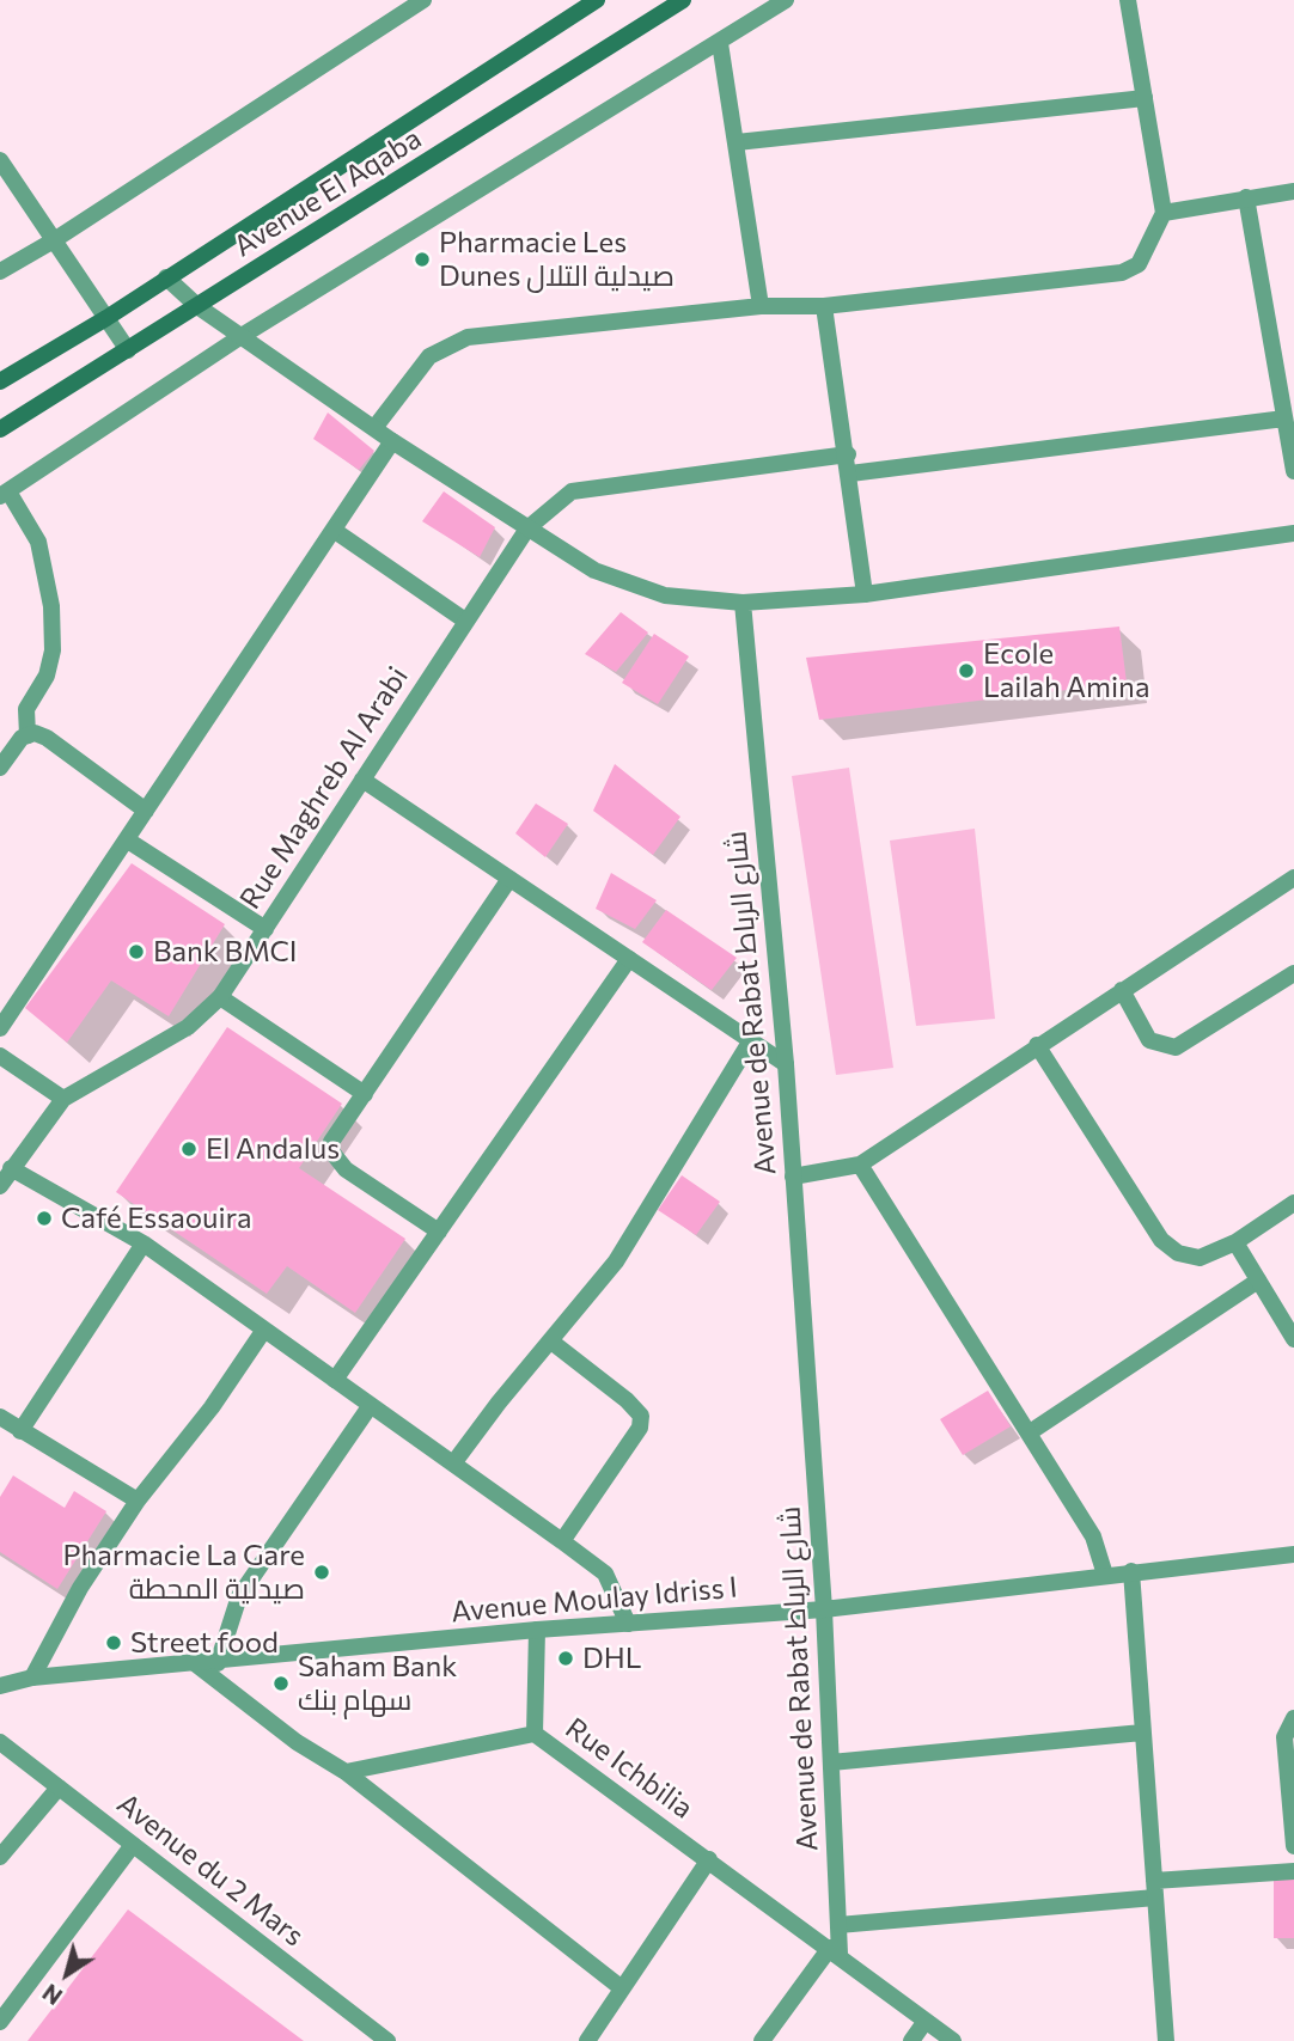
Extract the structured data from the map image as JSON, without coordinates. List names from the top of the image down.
{
  "streets": {
    "main road": ["Avenue El Aqaba"],
    "street": [
      "Rue Maghreb Al Arabi",
      "Avenue de Rabat شارع الرباط",
      "Avenue Moulay Idriss I",
      "Rue Ichbilia",
      "Avenue du 2 Mars"
    ]
  },
  "crossings": [
    ["Avenue de Rabat شارع الرباط", "Avenue Moulay Idriss I"],
    ["Avenue de Rabat شارع الرباط", "Rue Ichbilia"]
  ],
  "places": [
    "Pharmacie Les Dunes صيدلية التلال",
    "Ecole Lailah Amina",
    "Bank BMCI",
    "El Andalus",
    "Café Essaouira",
    "Pharmacie La Gare صيدلية المحطة",
    "Street food",
    "DHL",
    "Saham Bank سهام بنك"
  ],
  "north": "bottom left"
}
